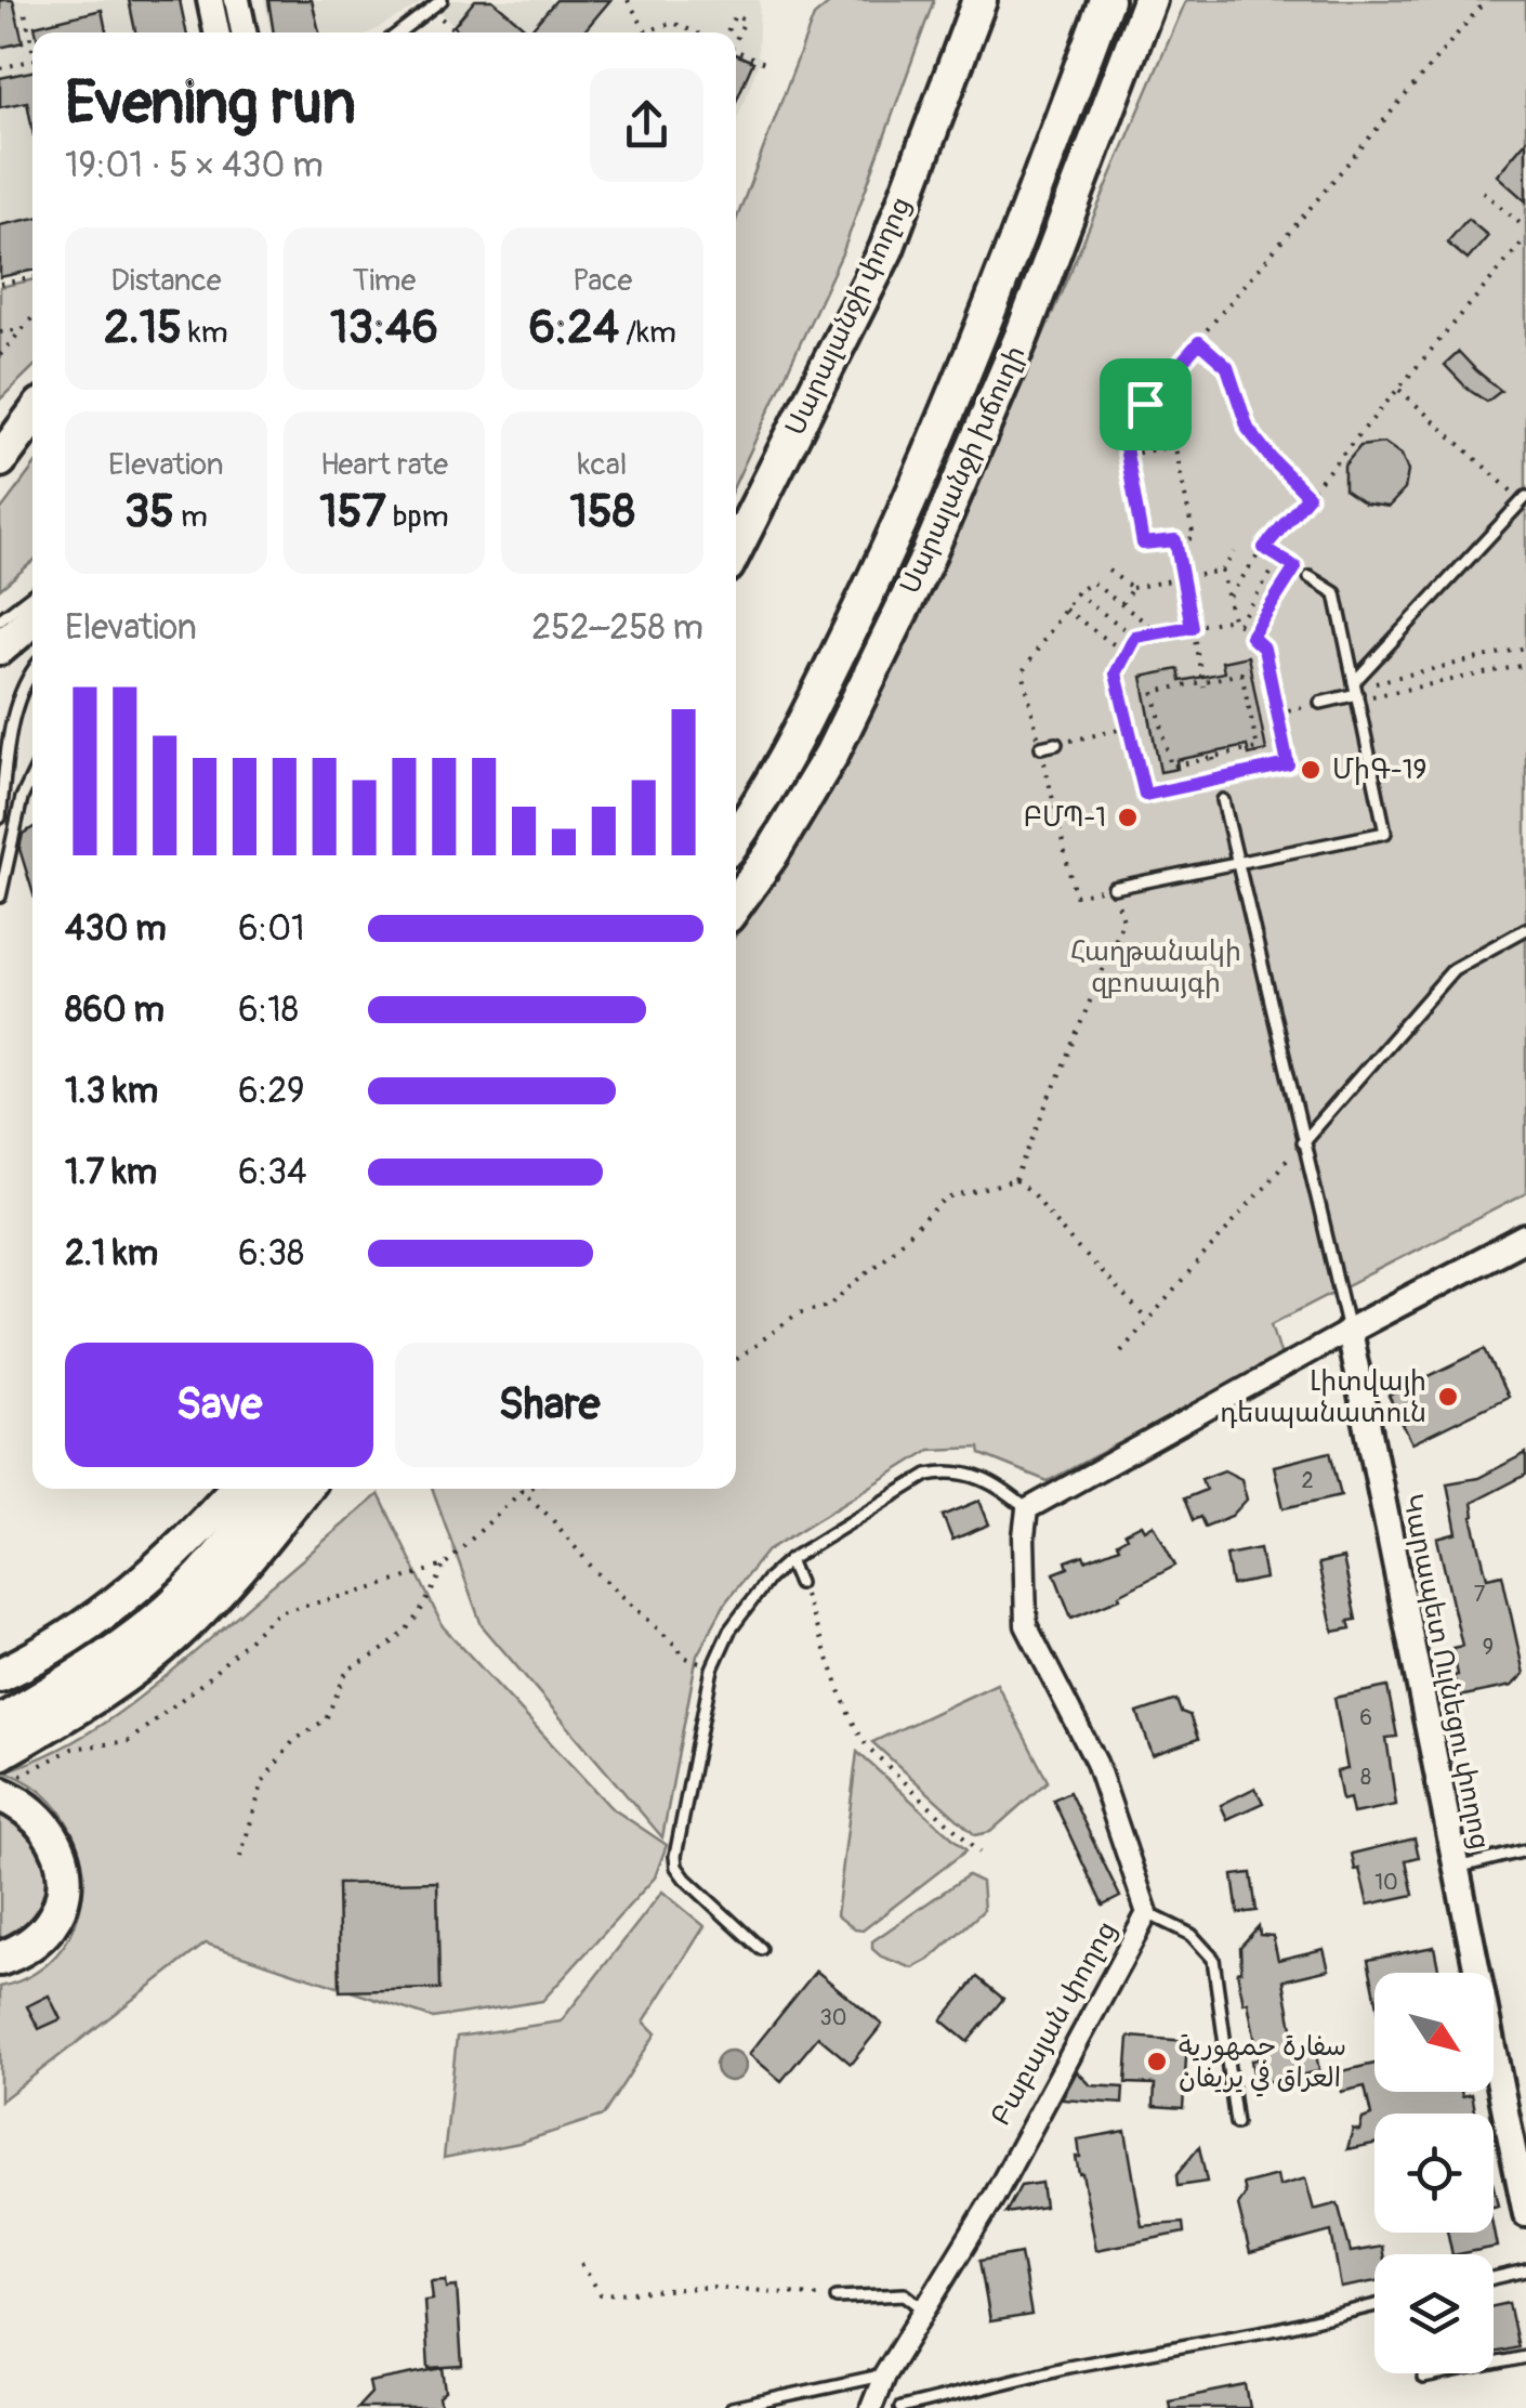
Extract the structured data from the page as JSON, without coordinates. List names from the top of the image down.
{
  "streets": {
    "main road": ["Սարալանջի փողոց", "Սարալանջի խճուղի"],
    "street": ["Կարապետ Ուլնեցու փողոց", "Բաբայան փողոց"]
  },
  "parks": ["Հաղթանակի զբոսայգի"],
  "places": [
    "ՄիԳ-19",
    "ԲՄՊ-1",
    "Լիտվայի դեսպանատուն",
    "سفارة جمهورية العراق في يريفان"
  ],
  "house_numbers": [
    "2",
    "7",
    "9",
    "6",
    "8",
    "10",
    "30"
  ],
  "north": "bottom right",
  "page": {
    "heading": ["Evening run", "19:01 · 5 × 430 m"],
    "stats": [
      ["Distance", "2.15 km"],
      ["Time", "13:46"],
      ["Pace", "6:24 /km"],
      ["Elevation", "35 m"],
      ["Heart rate", "157 bpm"],
      ["kcal", "158"]
    ],
    "chart": ["Elevation", "252–258 m"],
    "list": [
      {
        "name": "430 m",
        "note": "6:01"
      },
      {
        "name": "860 m",
        "note": "6:18"
      },
      {
        "name": "1.3 km",
        "note": "6:29"
      },
      {
        "name": "1.7 km",
        "note": "6:34"
      },
      {
        "name": "2.1 km",
        "note": "6:38"
      }
    ],
    "buttons": ["Save", "Share"]
  }
}
